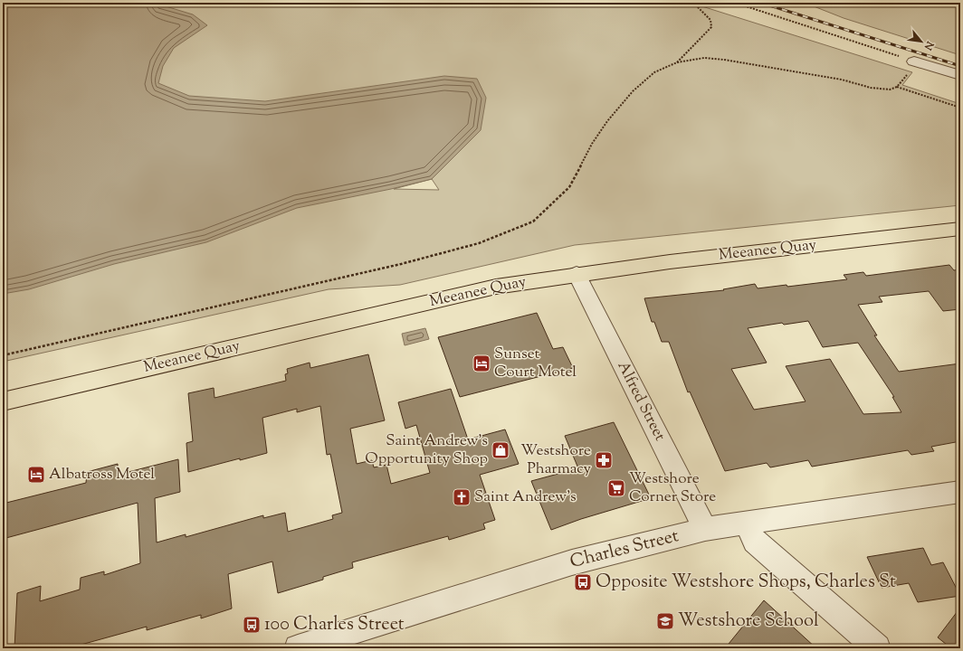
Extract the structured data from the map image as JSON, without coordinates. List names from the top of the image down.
{
  "streets": {
    "main road": ["Meeanee Quay"],
    "street": ["Alfred Street", "Charles Street"]
  },
  "crossings": [
    ["Meeanee Quay", "Alfred Street"],
    ["Alfred Street", "Charles Street"]
  ],
  "places": {
    "hotel": ["Sunset Court Motel", "Albatross Motel"],
    "shop": ["Saint Andrew's Opportunity Shop"],
    "pharmacy": ["Westshore Pharmacy"],
    "supermarket": ["Westshore Corner Store"],
    "church": ["Saint Andrew's"],
    "bus stop": ["Opposite Westshore Shops, Charles St", "100 Charles Street"],
    "school or university": ["Westshore School"]
  },
  "north": "bottom right"
}
